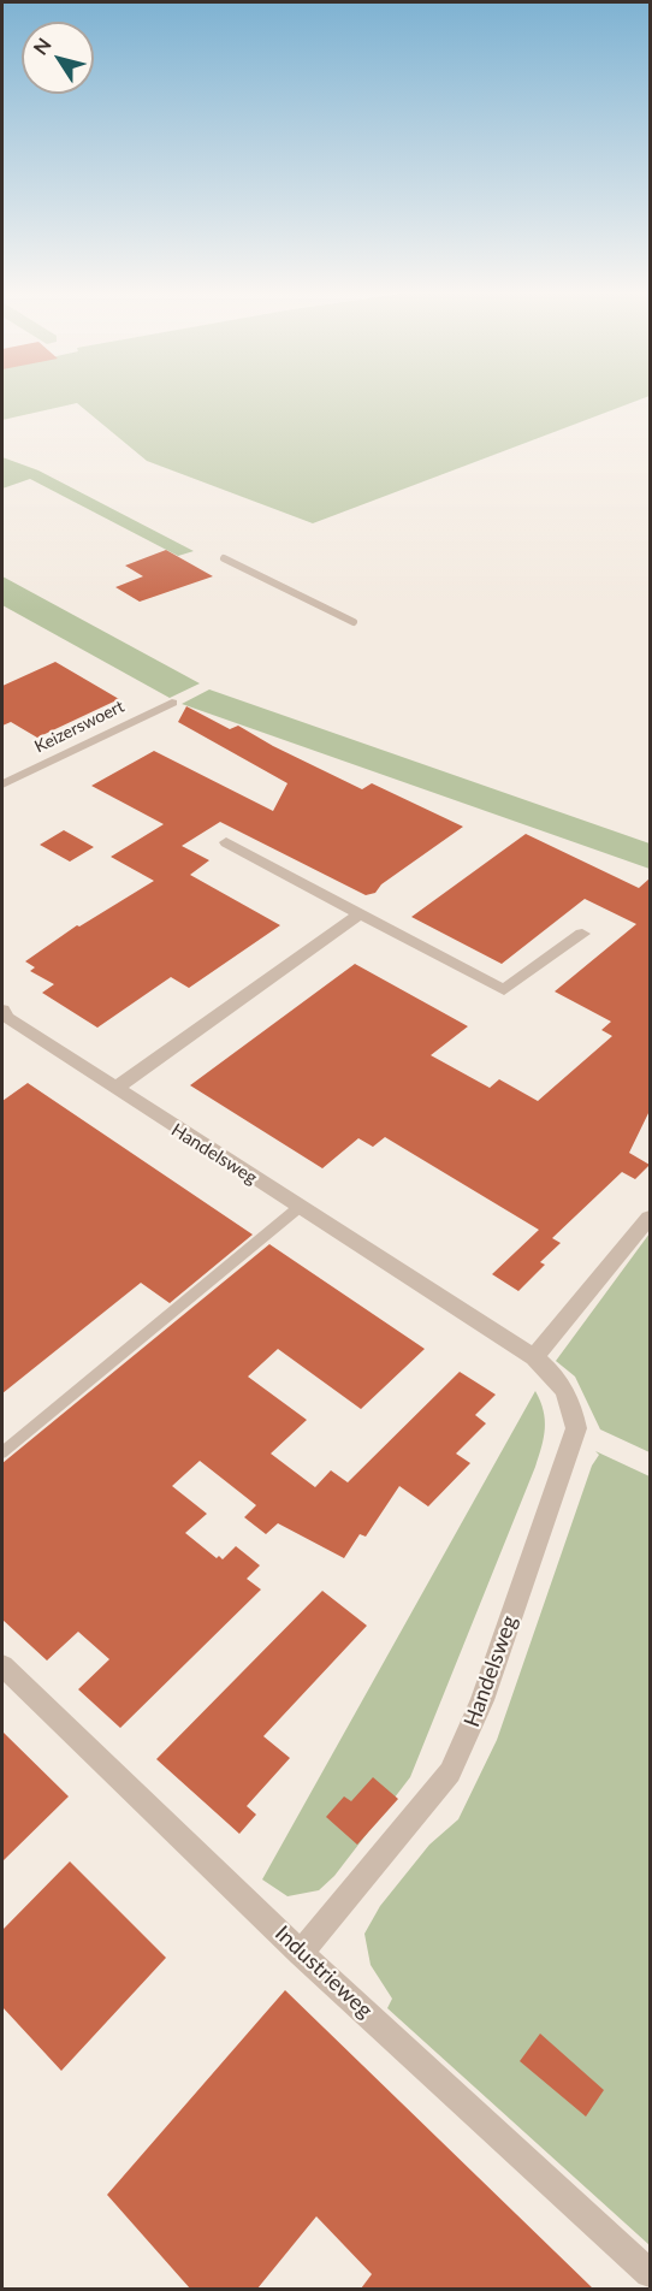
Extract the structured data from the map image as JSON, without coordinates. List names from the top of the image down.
{
  "streets": {
    "street": ["Keizerswoert", "Handelsweg", "Industrieweg"]
  },
  "crossings": [
    ["Handelsweg", "Industrieweg"]
  ],
  "north": "top left"
}
